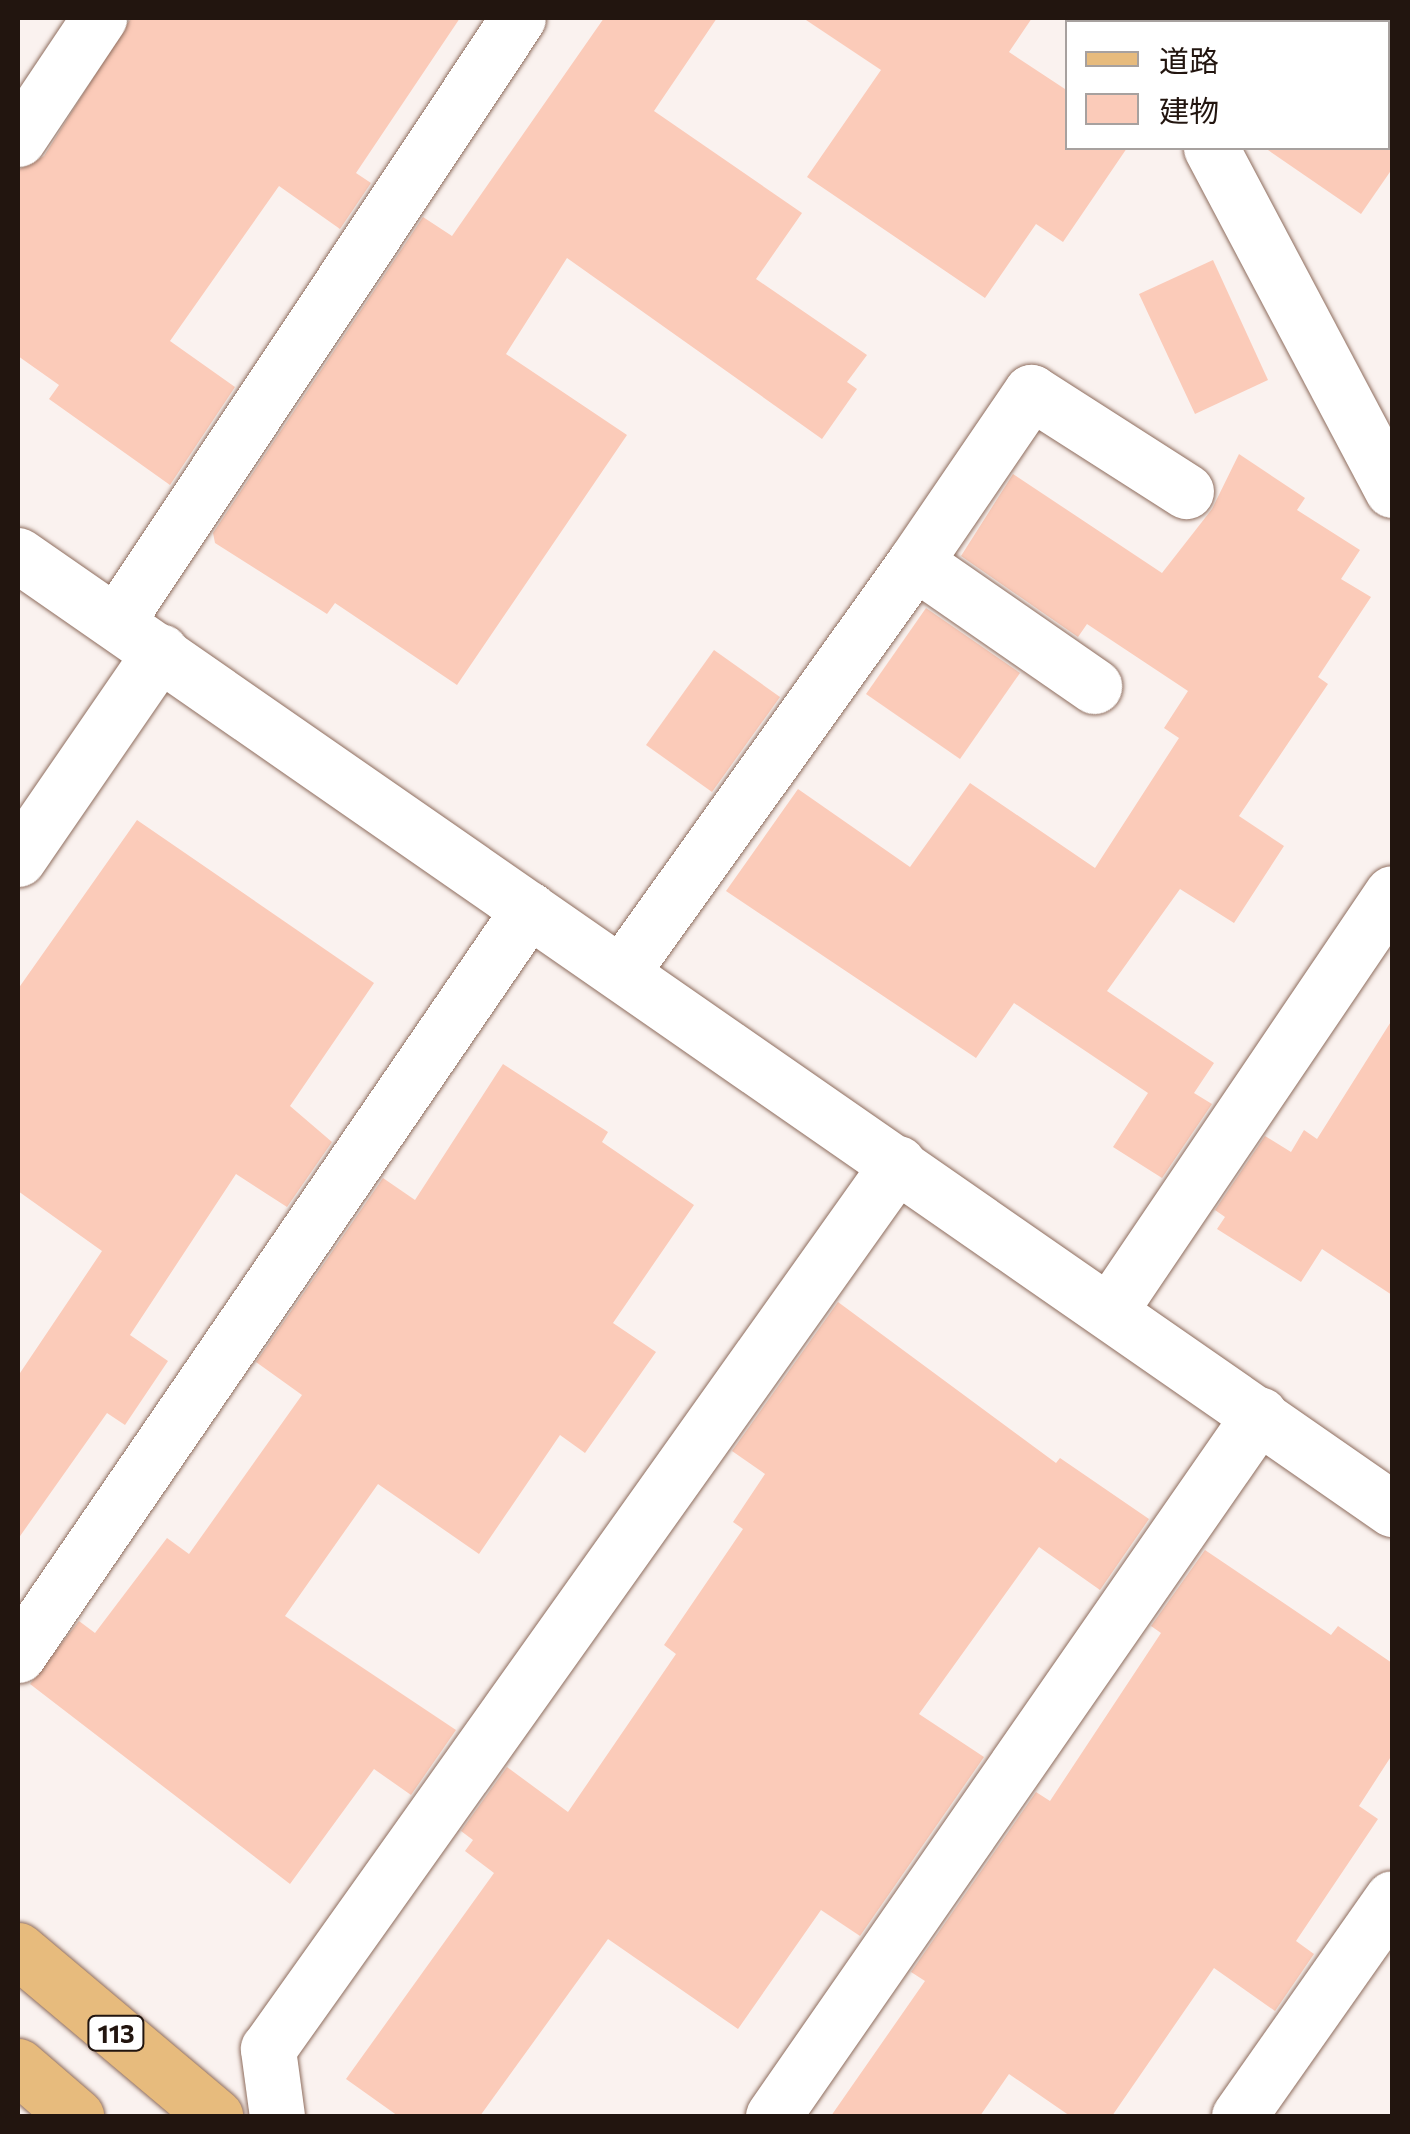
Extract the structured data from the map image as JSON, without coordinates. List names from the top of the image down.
{
  "streets": {
    "main road": ["113"]
  },
  "legend": ["道路", "建物"]
}
